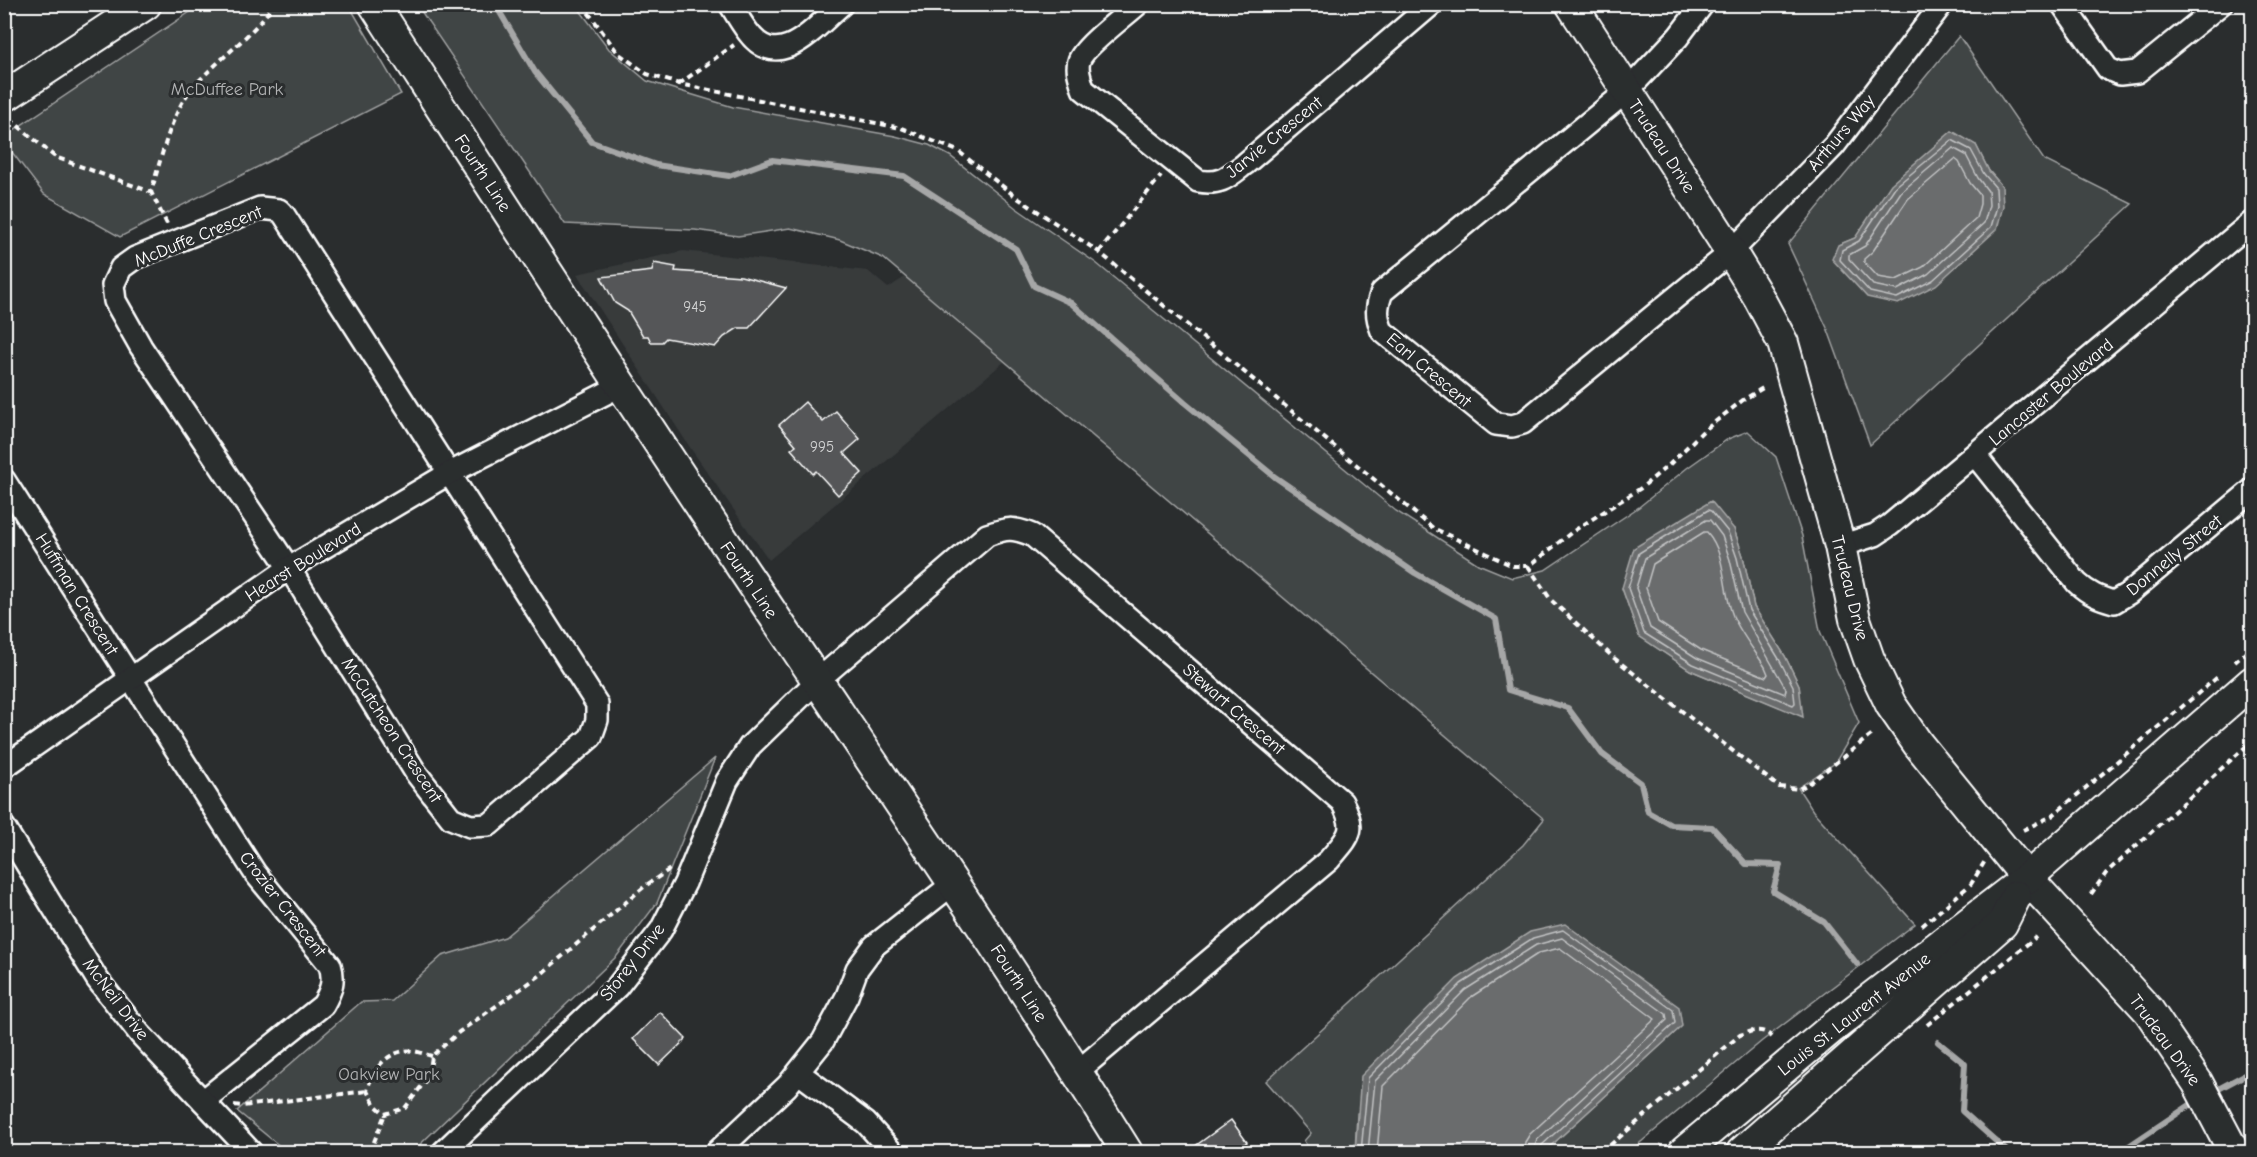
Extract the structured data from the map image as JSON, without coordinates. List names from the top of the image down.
{
  "streets": {
    "main road": ["Trudeau Drive", "Fourth Line", "Louis St. Laurent Avenue"],
    "street": [
      "Arthurs Way",
      "Jarvie Crescent",
      "McDuffe Crescent",
      "Earl Crescent",
      "Lancaster Boulevard",
      "Donnelly Street",
      "Hearst Boulevard",
      "Huffman Crescent",
      "Stewart Crescent",
      "McCutcheon Crescent",
      "Crozier Crescent",
      "Storey Drive",
      "McNeil Drive"
    ]
  },
  "crossings": [
    ["Arthurs Way", "Trudeau Drive"],
    ["Arthurs Way", "Earl Crescent"],
    ["Trudeau Drive", "Earl Crescent"],
    ["Trudeau Drive", "Lancaster Boulevard"],
    ["Trudeau Drive", "Louis St. Laurent Avenue"],
    ["Fourth Line", "Hearst Boulevard"],
    ["Fourth Line", "Stewart Crescent"],
    ["Fourth Line", "Storey Drive"],
    ["McDuffe Crescent", "Hearst Boulevard"],
    ["McDuffe Crescent", "McCutcheon Crescent"],
    ["Lancaster Boulevard", "Donnelly Street"],
    ["Hearst Boulevard", "Huffman Crescent"],
    ["Hearst Boulevard", "McCutcheon Crescent"],
    ["Hearst Boulevard", "Crozier Crescent"],
    ["Huffman Crescent", "Crozier Crescent"],
    ["Stewart Crescent", "Storey Drive"],
    ["Crozier Crescent", "McNeil Drive"]
  ],
  "parks": ["McDuffee Park", "Oakview Park"],
  "house_numbers": ["945", "995"]
}
